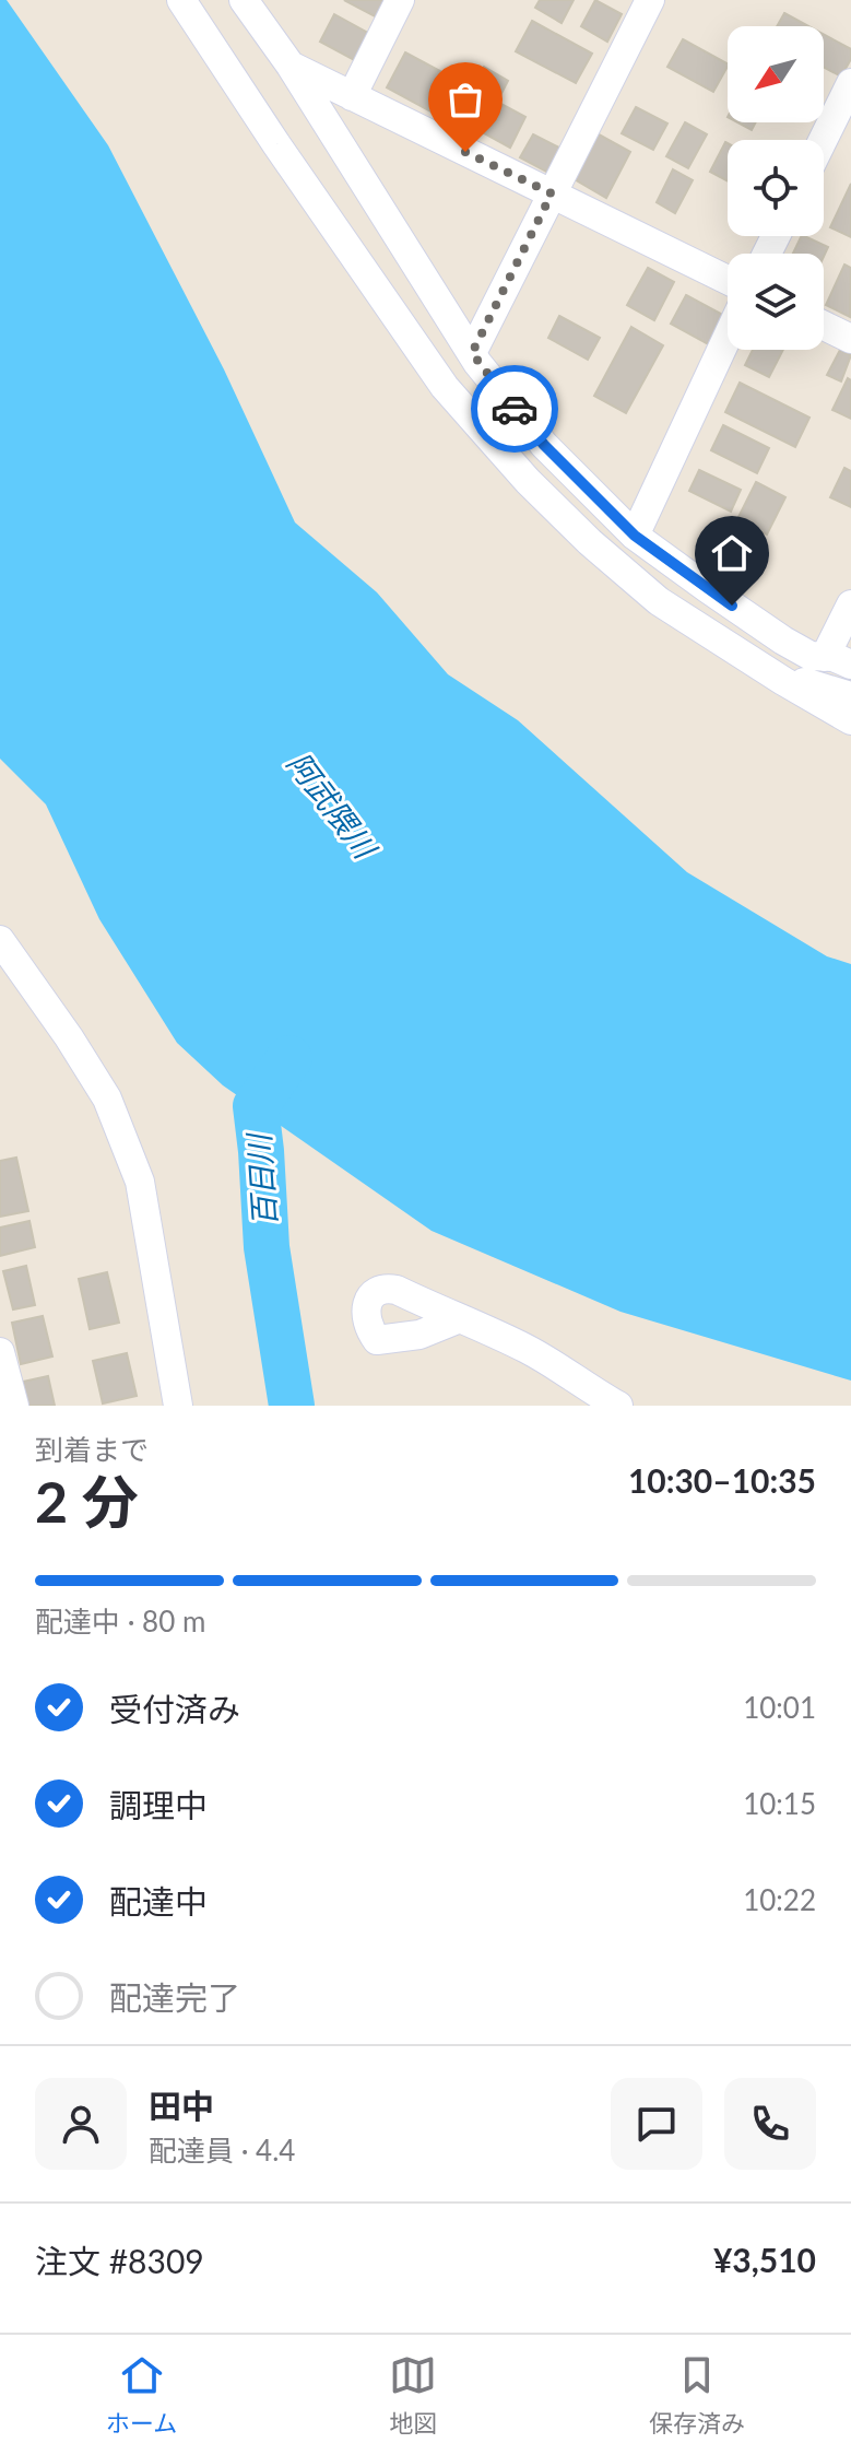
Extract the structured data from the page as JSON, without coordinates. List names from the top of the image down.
{
  "water": ["阿武隈川", "百日川"],
  "north": "bottom left",
  "page": {
    "heading": ["2 分", "到着まで", "10:30–10:35"],
    "panel": [
      "田中",
      "配達員 · 4.4",
      "注文 #8309",
      "¥3,510"
    ],
    "bar": "配達中 · 80 m",
    "list": [
      ["受付済み", "10:01"],
      ["調理中", "10:15"],
      ["配達中", "10:22"],
      "配達完了"
    ],
    "tabs": ["ホーム", "地図", "保存済み"]
  }
}
